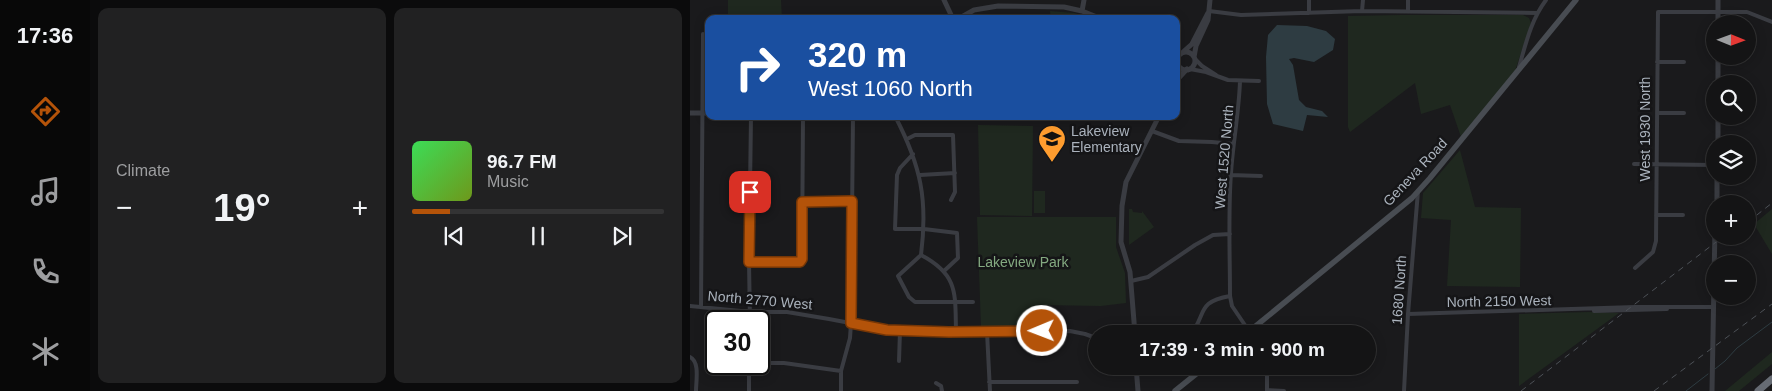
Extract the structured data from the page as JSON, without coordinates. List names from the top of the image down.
{
  "streets": {
    "main road": ["Geneva Road"],
    "street": [
      "West 1930 North",
      "West 1520 North",
      "1680 North",
      "North 2770 West",
      "North 2150 West"
    ]
  },
  "crossings": [
    ["Geneva Road", "1680 North"],
    ["1680 North", "North 2150 West"]
  ],
  "parks": ["Lakeview Park"],
  "places": {
    "school or university": ["Lakeview Elementary"]
  },
  "north": "right",
  "page": {
    "tabs": "17:36",
    "tile": "Climate",
    "map_buttons": ["+", "−"],
    "turn": ["320 m", "West 1060 North"],
    "song": ["96.7 FM", "Music"],
    "heat": ["−", "19°", "+"],
    "limit": "30",
    "trip": "17:39 · 3 min · 900 m"
  }
}
